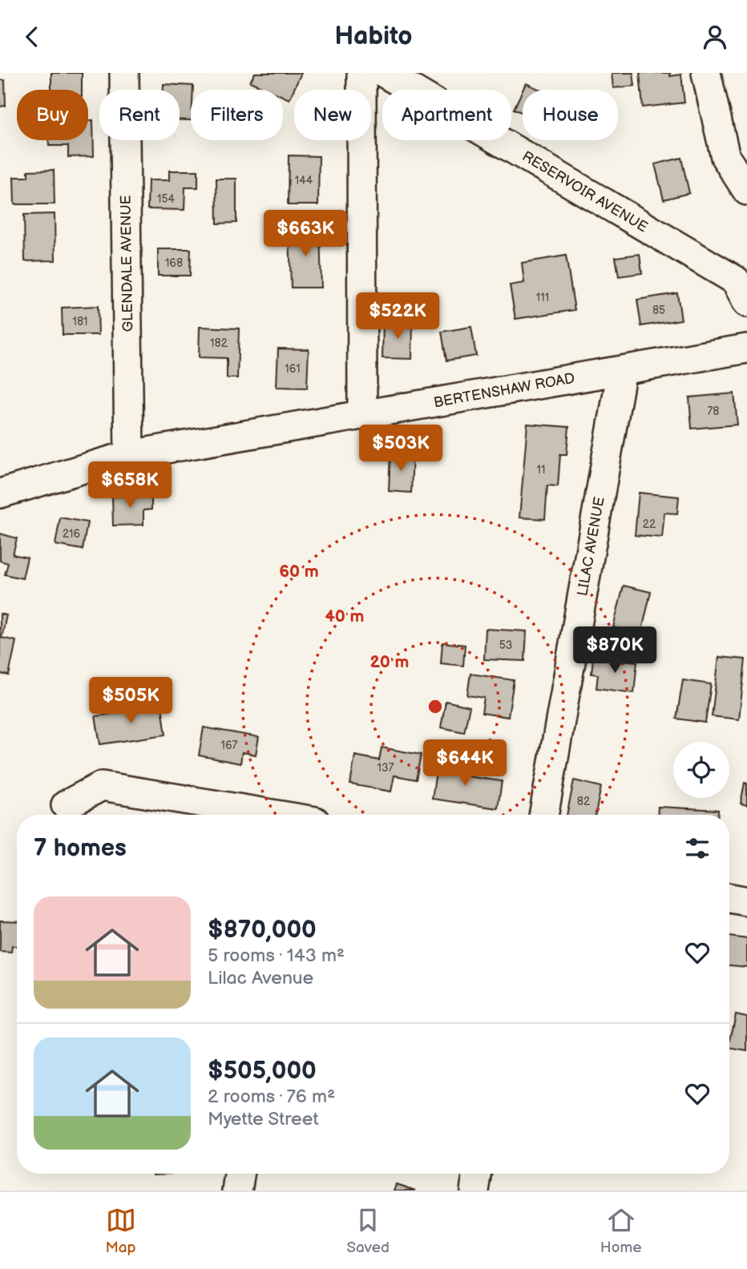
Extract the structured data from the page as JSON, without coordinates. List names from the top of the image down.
{
  "streets": {
    "street": [
      "RESERVOIR AVENUE",
      "GLENDALE AVENUE",
      "BERTENSHAW ROAD",
      "LILAC AVENUE"
    ]
  },
  "crossings": [
    ["GLENDALE AVENUE", "BERTENSHAW ROAD"],
    ["BERTENSHAW ROAD", "LILAC AVENUE"]
  ],
  "house_numbers": [
    "144",
    "154",
    "168",
    "111",
    "85",
    "181",
    "182",
    "161",
    "78",
    "11",
    "22",
    "216",
    "53",
    "167",
    "137",
    "82"
  ],
  "page": {
    "header": "Habito",
    "chip": [
      "Buy",
      "Rent",
      "Filters",
      "New",
      "Apartment",
      "House"
    ],
    "price": [
      "$663K",
      "$522K",
      "$503K",
      "$658K",
      "$870K",
      "$505K",
      "$644K"
    ],
    "heading": "7 homes",
    "list": [
      {
        "name": "$870,000",
        "note": "5 rooms · 143 m² · Lilac Avenue"
      },
      {
        "name": "$505,000",
        "note": "2 rooms · 76 m² · Myette Street"
      }
    ],
    "tabs": ["Map", "Saved", "Home"]
  },
  "rings": ["60 m", "40 m", "20 m"]
}
